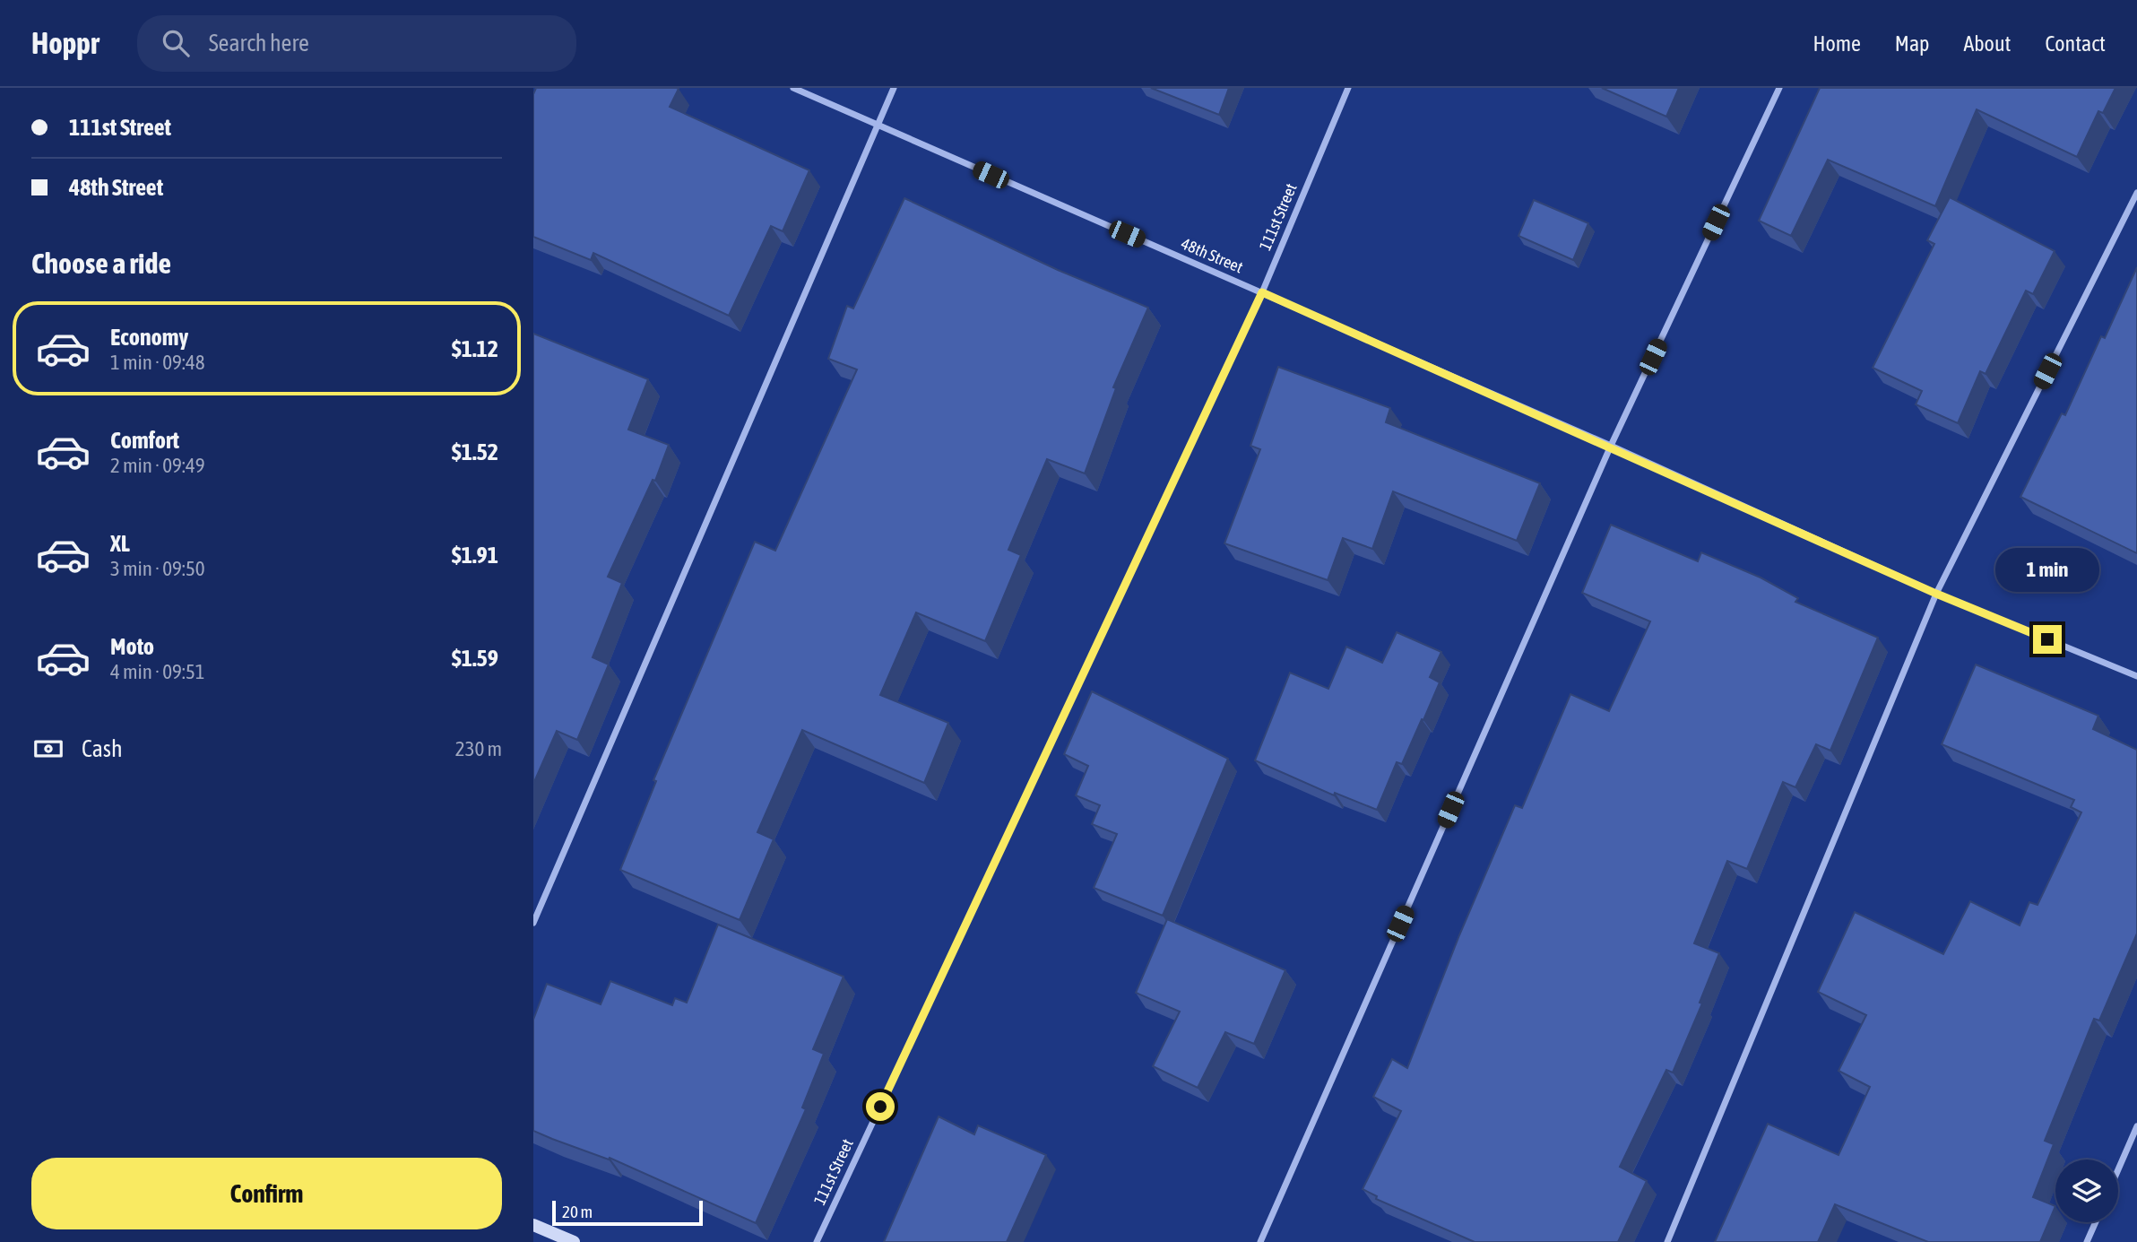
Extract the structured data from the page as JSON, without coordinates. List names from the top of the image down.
{
  "streets": {
    "street": ["111st Street", "48th Street"]
  },
  "crossings": [
    ["111st Street", "48th Street"]
  ],
  "scale_bar": "20 m",
  "page": {
    "header": "Hoppr",
    "search": "Search here",
    "nav": [
      "Home",
      "Map",
      "About",
      "Contact"
    ],
    "banner": ["111st Street", "48th Street"],
    "heading": "Choose a ride",
    "list": [
      {
        "name": "Economy",
        "note": "1 min · 09:48",
        "value": "$1.12"
      },
      {
        "name": "Comfort",
        "note": "2 min · 09:49",
        "value": "$1.52"
      },
      {
        "name": "XL",
        "note": "3 min · 09:50",
        "value": "$1.91"
      },
      {
        "name": "Moto",
        "note": "4 min · 09:51",
        "value": "$1.59"
      }
    ],
    "bubble": "1 min",
    "pay": ["Cash", "230 m"],
    "buttons": "Confirm",
    "scale": "20 m"
  }
}
